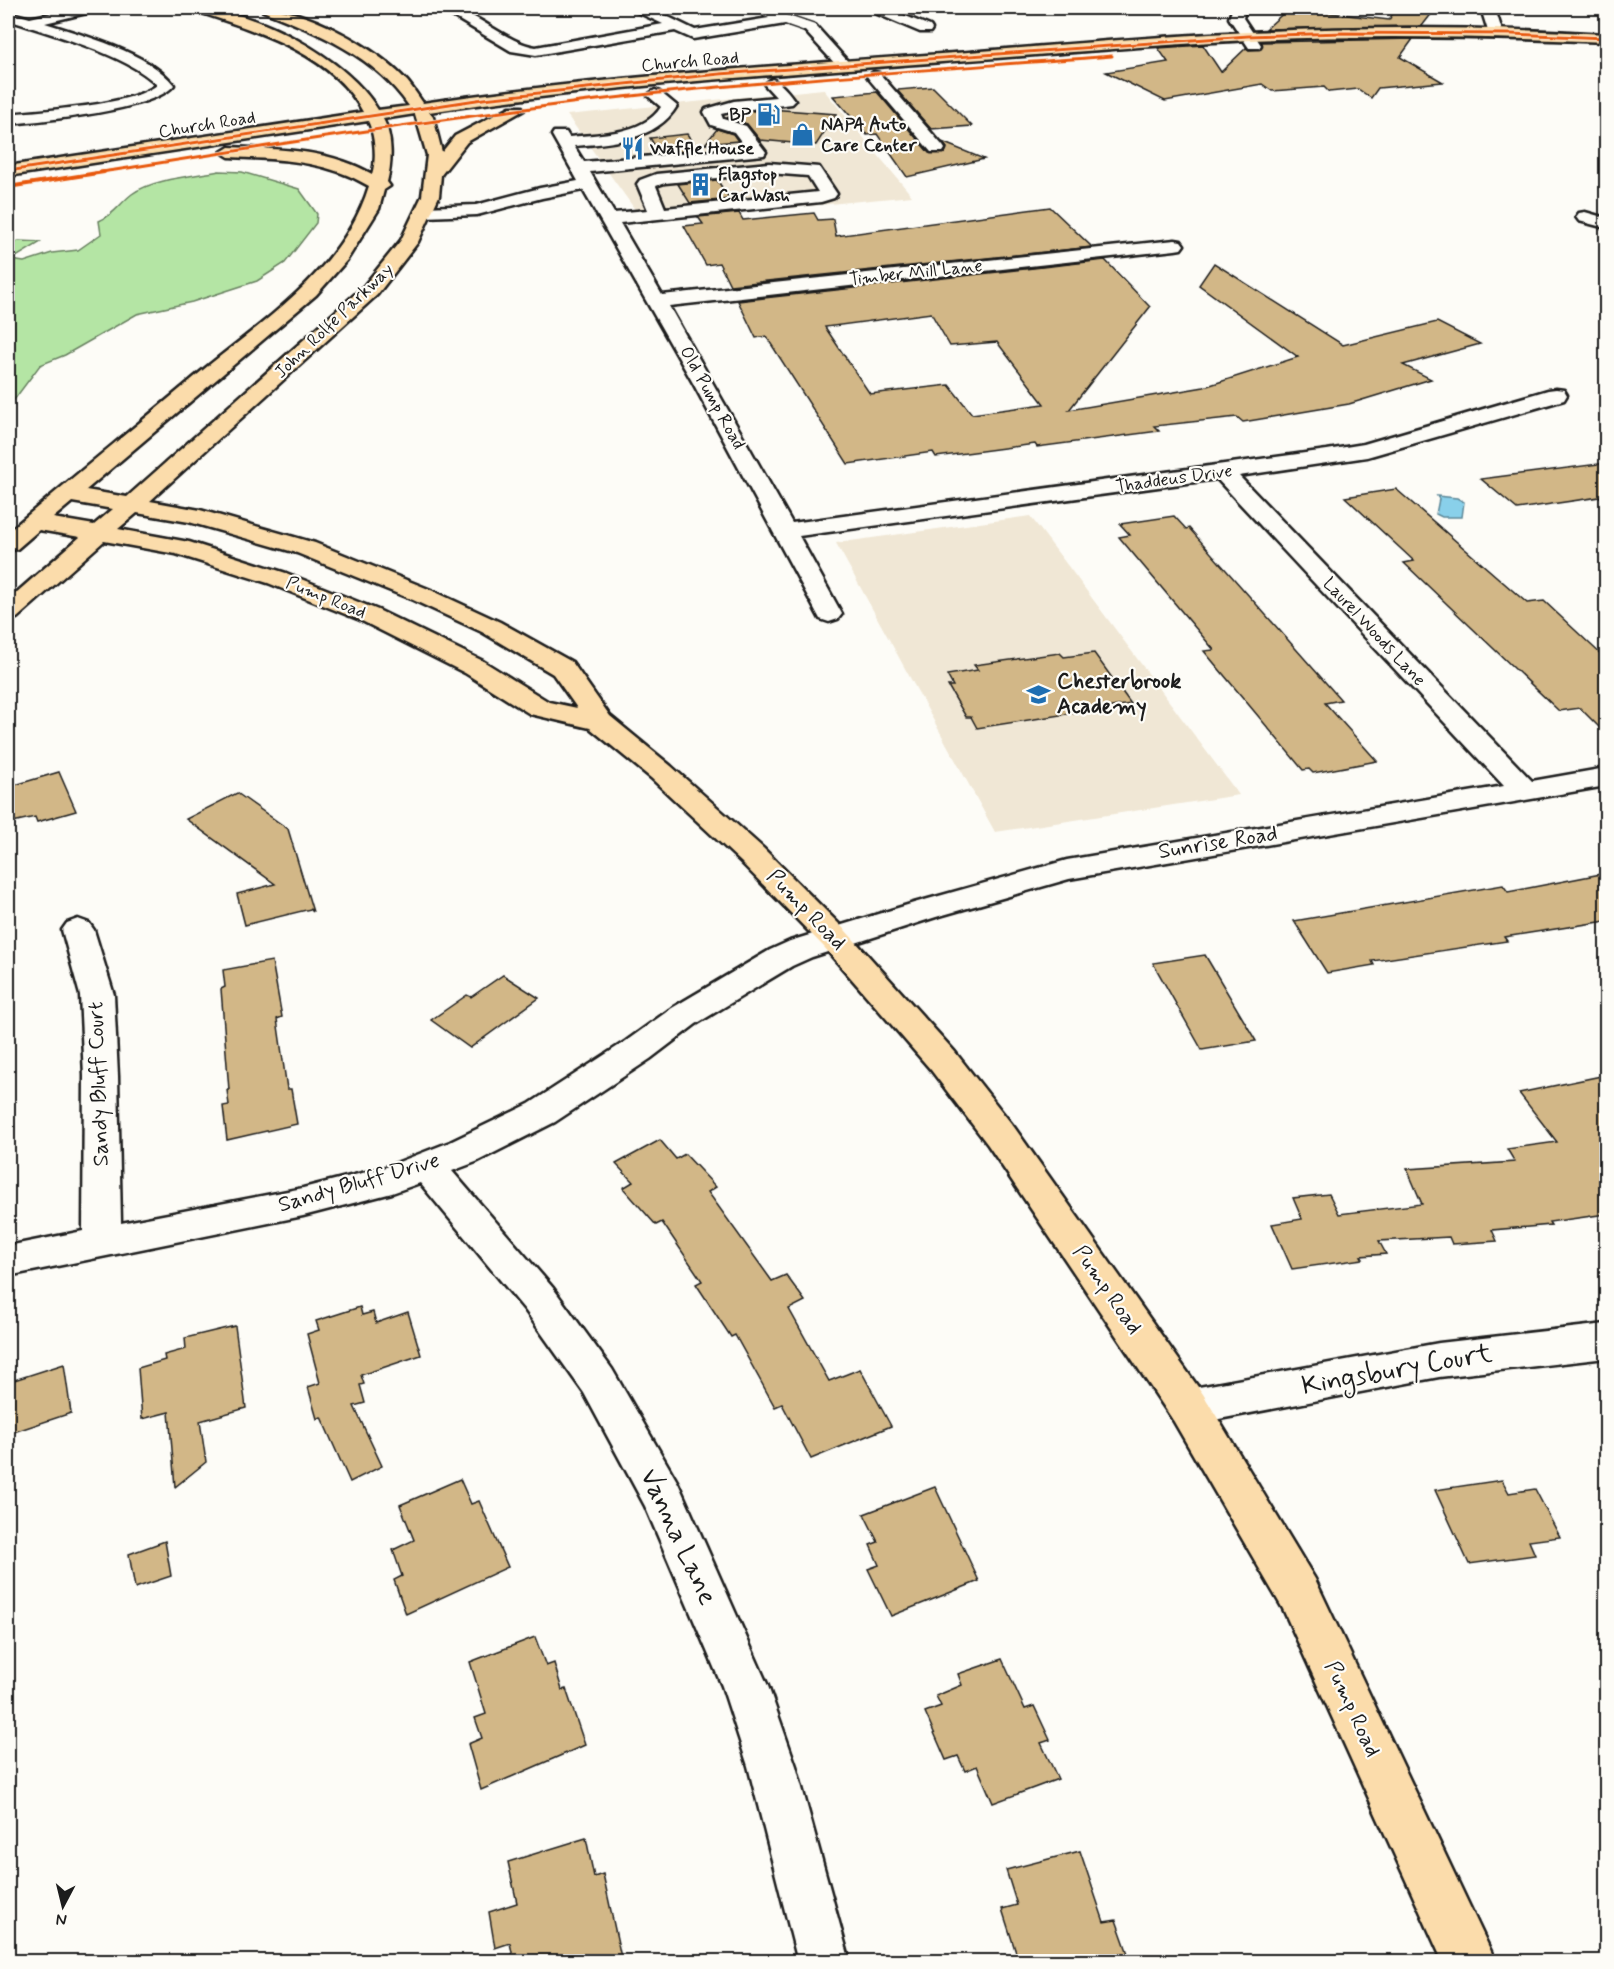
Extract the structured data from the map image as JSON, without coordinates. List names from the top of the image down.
{
  "streets": {
    "main road": ["Church Road", "John Rolfe Parkway", "Pump Road"],
    "street": [
      "Timber Mill Lane",
      "Old Pump Road",
      "Thaddeus Drive",
      "Laurel Woods Lane",
      "Sunrise Road",
      "Sandy Bluff Court",
      "Sandy Bluff Drive",
      "Kingsbury Court",
      "Vanna Lane"
    ]
  },
  "crossings": [
    ["Church Road", "John Rolfe Parkway"],
    ["Church Road", "Old Pump Road"],
    ["Timber Mill Lane", "Old Pump Road"],
    ["John Rolfe Parkway", "Pump Road"],
    ["Old Pump Road", "Thaddeus Drive"],
    ["Thaddeus Drive", "Laurel Woods Lane"],
    ["Pump Road", "Sunrise Road"],
    ["Pump Road", "Sandy Bluff Drive"],
    ["Pump Road", "Kingsbury Court"],
    ["Laurel Woods Lane", "Sunrise Road"],
    ["Sunrise Road", "Sandy Bluff Drive"],
    ["Sandy Bluff Court", "Sandy Bluff Drive"],
    ["Sandy Bluff Drive", "Vanna Lane"]
  ],
  "places": {
    "fuel station": ["BP"],
    "shop": ["NAPA Auto Care Center"],
    "restaurant": ["Waffle House"],
    "building": ["Flagstop Car Wash"],
    "school or university": ["Chesterbrook Academy"]
  },
  "north": "bottom"
}
